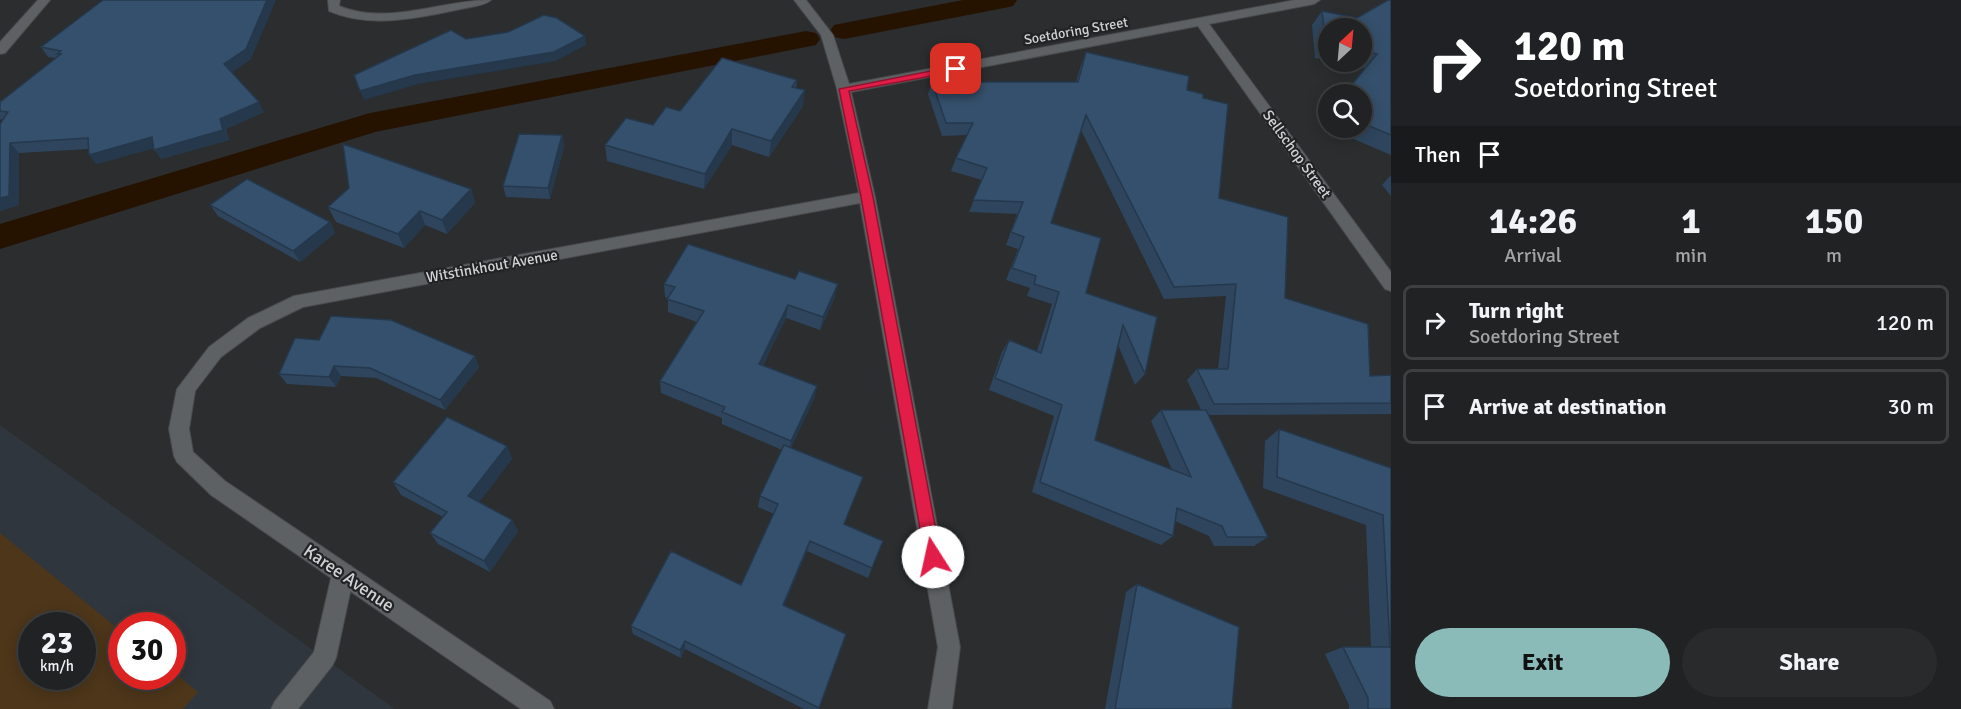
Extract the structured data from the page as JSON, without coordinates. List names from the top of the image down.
{
  "streets": {
    "street": [
      "Soetdoring Street",
      "Sellschop Street",
      "Witstinkhout Avenue",
      "Karee Avenue"
    ]
  },
  "crossings": [
    ["Soetdoring Street", "Sellschop Street"],
    ["Witstinkhout Avenue", "Karee Avenue"]
  ],
  "north": "top right",
  "page": {
    "turn": ["120 m", "Soetdoring Street"],
    "then": "Then",
    "eta": [
      "14:26",
      "Arrival",
      "1",
      "min",
      "150",
      "m"
    ],
    "list": [
      {
        "name": "Turn right",
        "note": "Soetdoring Street",
        "value": "120 m"
      },
      {
        "name": "Arrive at destination",
        "value": "30 m"
      }
    ],
    "speed": "23 km/h",
    "limit": "30",
    "buttons": ["Exit", "Share"]
  }
}
